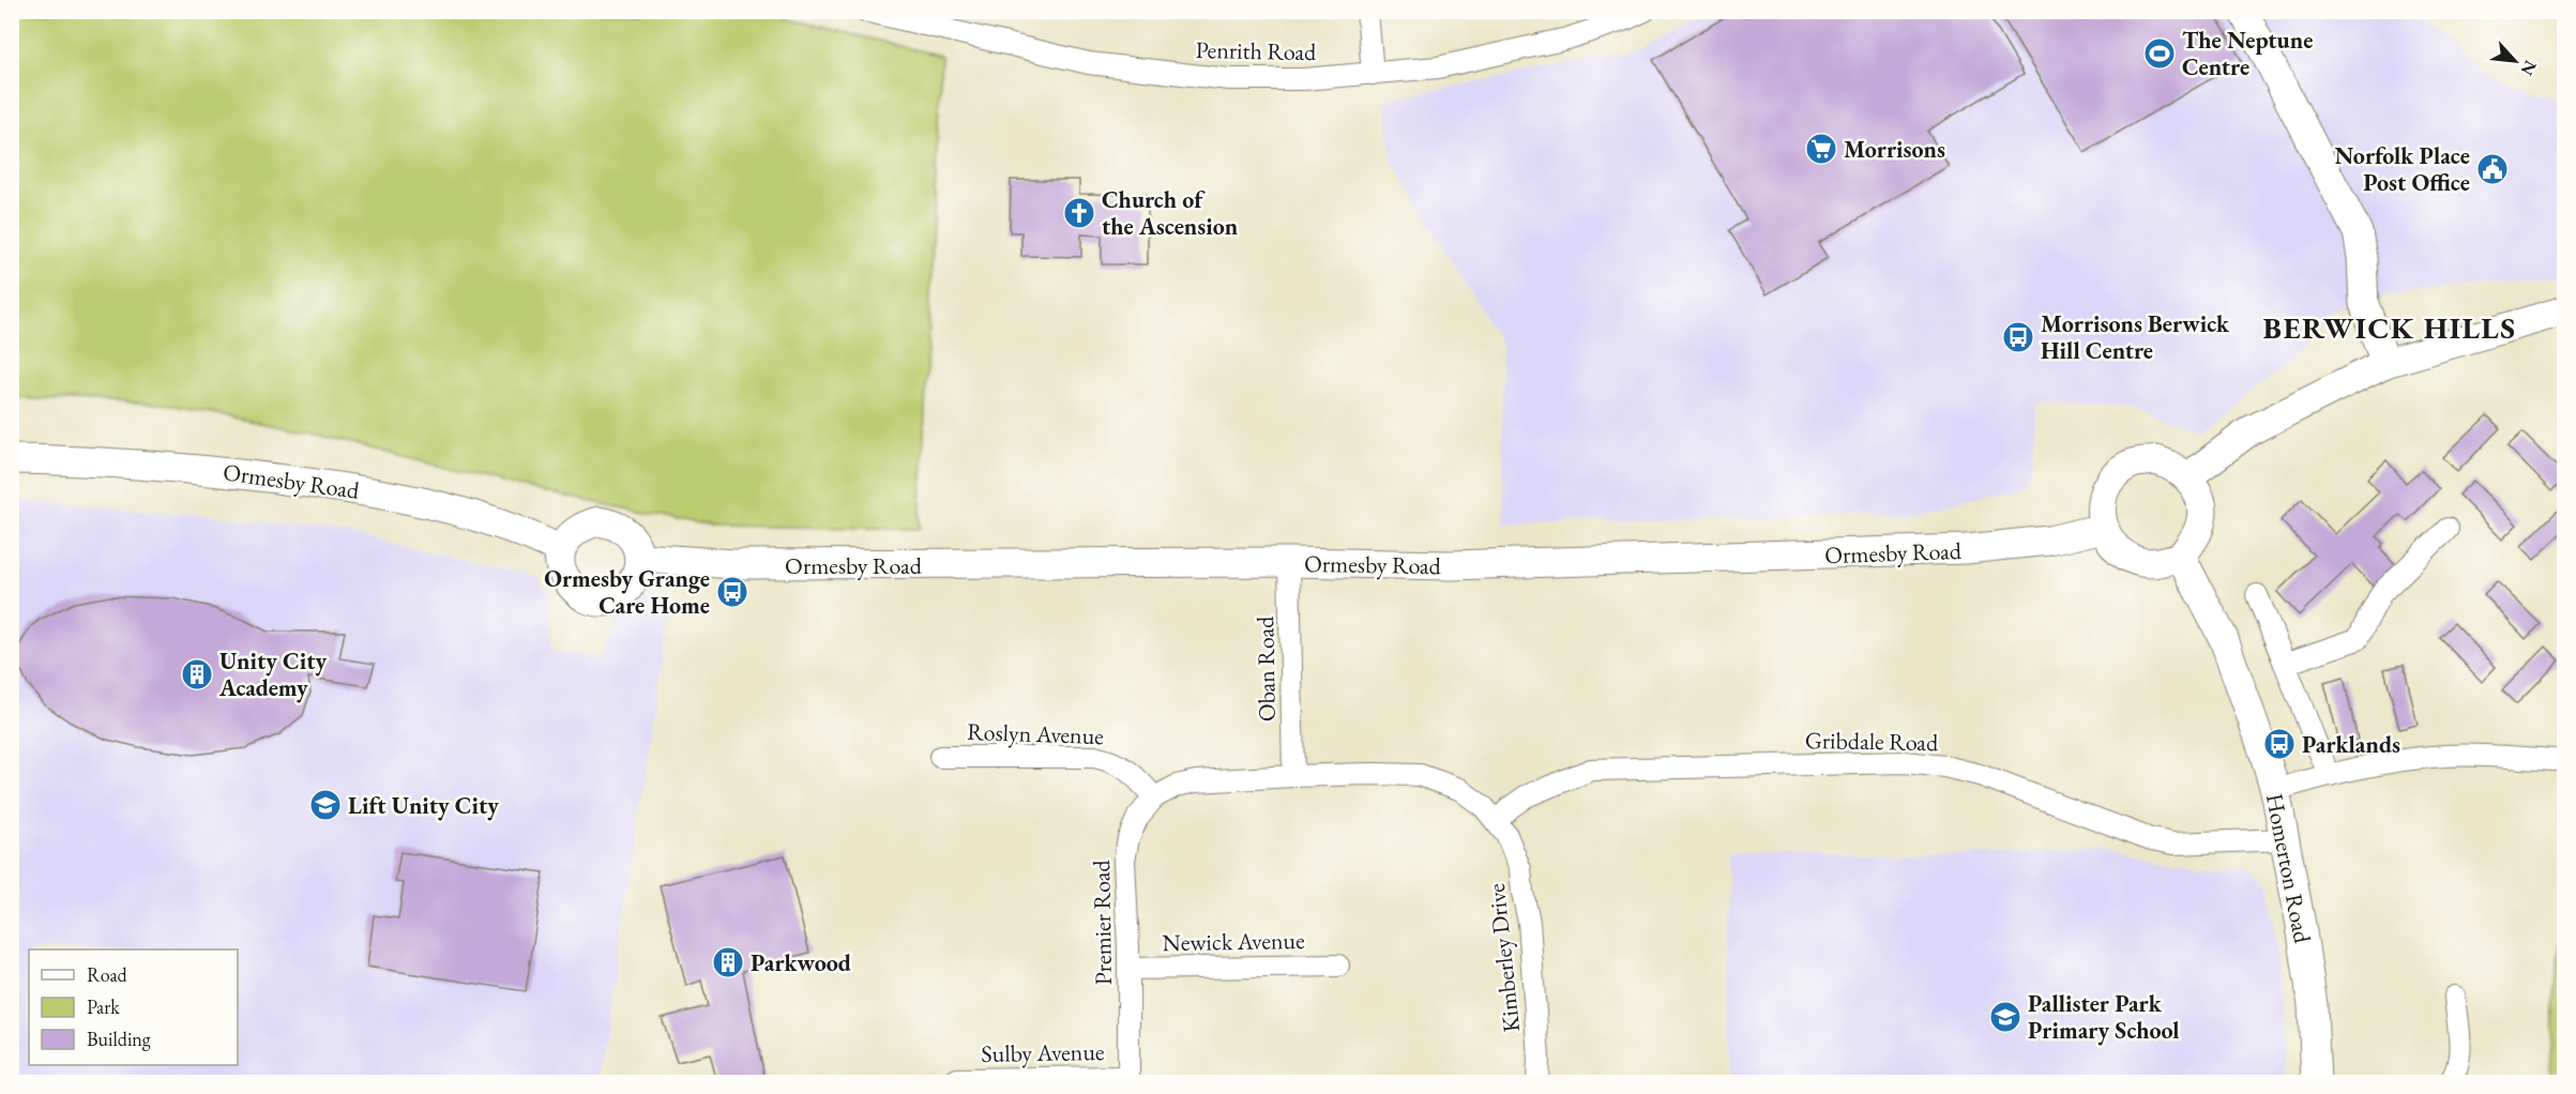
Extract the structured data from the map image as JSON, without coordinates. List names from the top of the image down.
{
  "streets": {
    "street": [
      "Penrith Road",
      "Ormesby Road",
      "Oban Road",
      "Roslyn Avenue",
      "Gribdale Road",
      "Homerton Road",
      "Premier Road",
      "Newick Avenue",
      "Kimberley Drive",
      "Sulby Avenue"
    ]
  },
  "crossings": [
    ["Ormesby Road", "Oban Road"],
    ["Ormesby Road", "Homerton Road"],
    ["Oban Road", "Premier Road"],
    ["Oban Road", "Kimberley Drive"],
    ["Roslyn Avenue", "Premier Road"],
    ["Gribdale Road", "Homerton Road"],
    ["Gribdale Road", "Kimberley Drive"],
    ["Premier Road", "Newick Avenue"],
    ["Premier Road", "Kimberley Drive"],
    ["Premier Road", "Sulby Avenue"]
  ],
  "districts": ["BERWICK HILLS"],
  "places": {
    "sports": ["The Neptune Centre"],
    "supermarket": ["Morrisons"],
    "public building": ["Norfolk Place Post Office"],
    "church": ["Church of the Ascension"],
    "bus stop": ["Morrisons Berwick Hill Centre", "Ormesby Grange Care Home", "Parklands"],
    "building": ["Unity City Academy", "Parkwood"],
    "school or university": ["Lift Unity City", "Pallister Park Primary School"]
  },
  "legend": ["Road", "Park", "Building"],
  "north": "bottom right"
}
